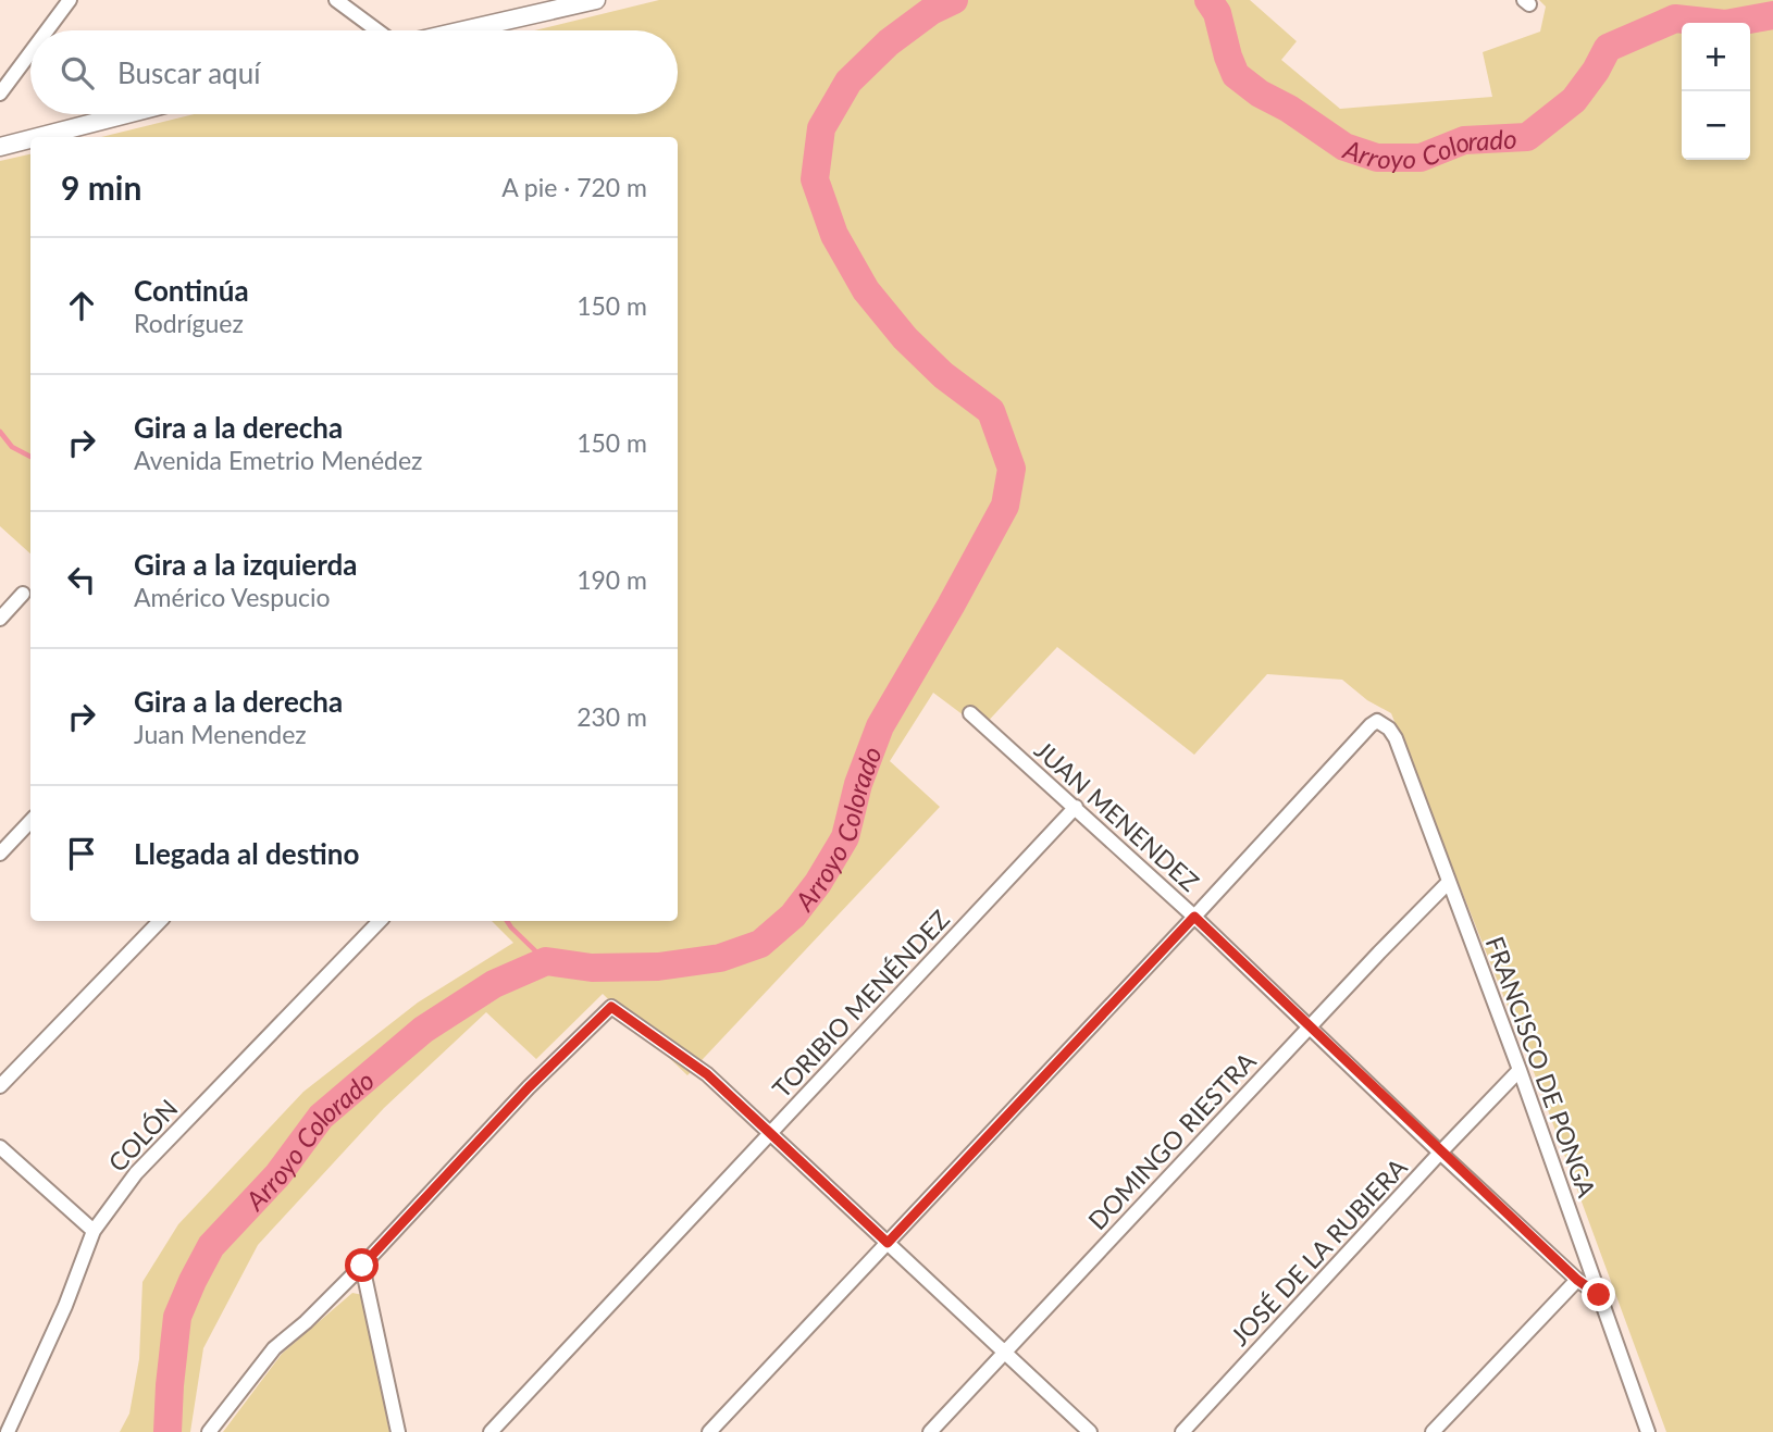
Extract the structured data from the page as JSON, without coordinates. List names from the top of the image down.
{
  "streets": {
    "street": [
      "JUAN MENENDEZ",
      "TORIBIO MENÉNDEZ",
      "FRANCISCO DE PONGA",
      "COLÓN",
      "DOMINGO RIESTRA",
      "JOSÉ DE LA RUBIERA"
    ]
  },
  "crossings": [
    ["JUAN MENENDEZ", "TORIBIO MENÉNDEZ"],
    ["JUAN MENENDEZ", "FRANCISCO DE PONGA"],
    ["JUAN MENENDEZ", "DOMINGO RIESTRA"],
    ["JUAN MENENDEZ", "JOSÉ DE LA RUBIERA"],
    ["FRANCISCO DE PONGA", "DOMINGO RIESTRA"],
    ["FRANCISCO DE PONGA", "JOSÉ DE LA RUBIERA"]
  ],
  "water": ["Arroyo Colorado"],
  "page": {
    "map_buttons": ["+", "−"],
    "search": "Buscar aquí",
    "heading": ["9 min", "A pie · 720 m"],
    "list": [
      ["Continúa", "Rodríguez", "150 m"],
      ["Gira a la derecha", "Avenida Emetrio Menédez", "150 m"],
      ["Gira a la izquierda", "Américo Vespucio", "190 m"],
      ["Gira a la derecha", "Juan Menendez", "230 m"],
      "Llegada al destino"
    ]
  }
}
